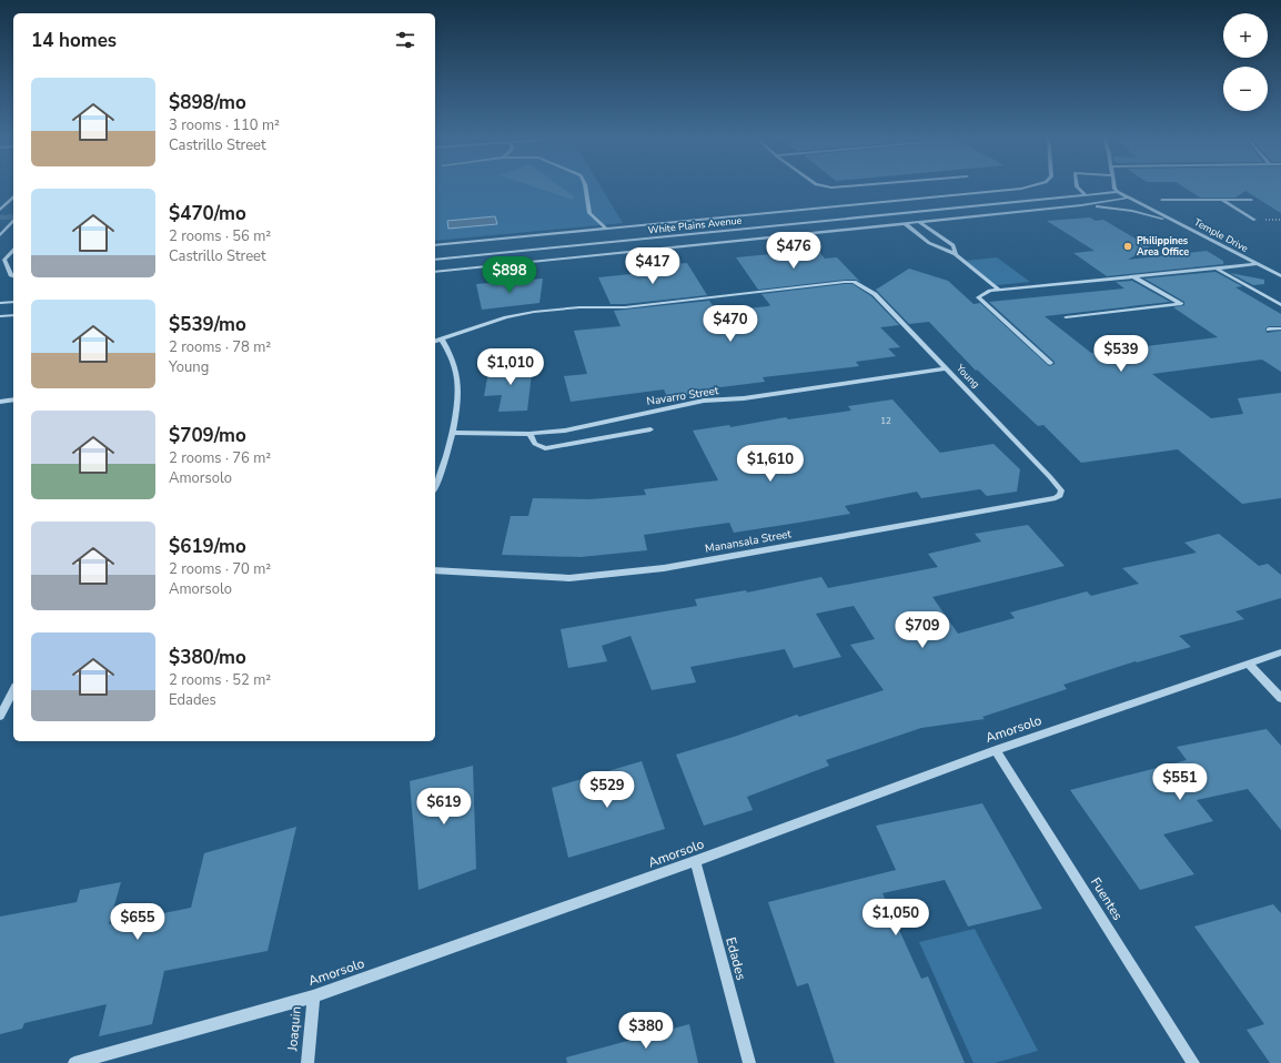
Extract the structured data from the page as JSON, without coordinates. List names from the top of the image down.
{
  "streets": {
    "street": [
      "White Plains Avenue",
      "Temple Drive",
      "Young",
      "Navarro Street",
      "Manansala Street",
      "Amorsolo",
      "Fuentes",
      "Edades",
      "Joaquin"
    ]
  },
  "crossings": [
    ["White Plains Avenue", "Temple Drive"],
    ["Young", "Navarro Street"],
    ["Young", "Manansala Street"],
    ["Amorsolo", "Fuentes"],
    ["Amorsolo", "Edades"],
    ["Amorsolo", "Joaquin"]
  ],
  "places": ["Philippines Area Office"],
  "house_numbers": ["12"],
  "page": {
    "map_buttons": ["+", "−"],
    "heading": "14 homes",
    "list": [
      {
        "name": "$898/mo",
        "note": "3 rooms · 110 m² · Castrillo Street"
      },
      {
        "name": "$470/mo",
        "note": "2 rooms · 56 m² · Castrillo Street"
      },
      {
        "name": "$539/mo",
        "note": "2 rooms · 78 m² · Young"
      },
      {
        "name": "$709/mo",
        "note": "2 rooms · 76 m² · Amorsolo"
      },
      {
        "name": "$619/mo",
        "note": "2 rooms · 70 m² · Amorsolo"
      },
      {
        "name": "$380/mo",
        "note": "2 rooms · 52 m² · Edades"
      }
    ],
    "price": [
      "$476",
      "$417",
      "$898",
      "$470",
      "$539",
      "$1,010",
      "$1,610",
      "$709",
      "$551",
      "$529",
      "$619",
      "$1,050",
      "$655",
      "$380"
    ]
  }
}
